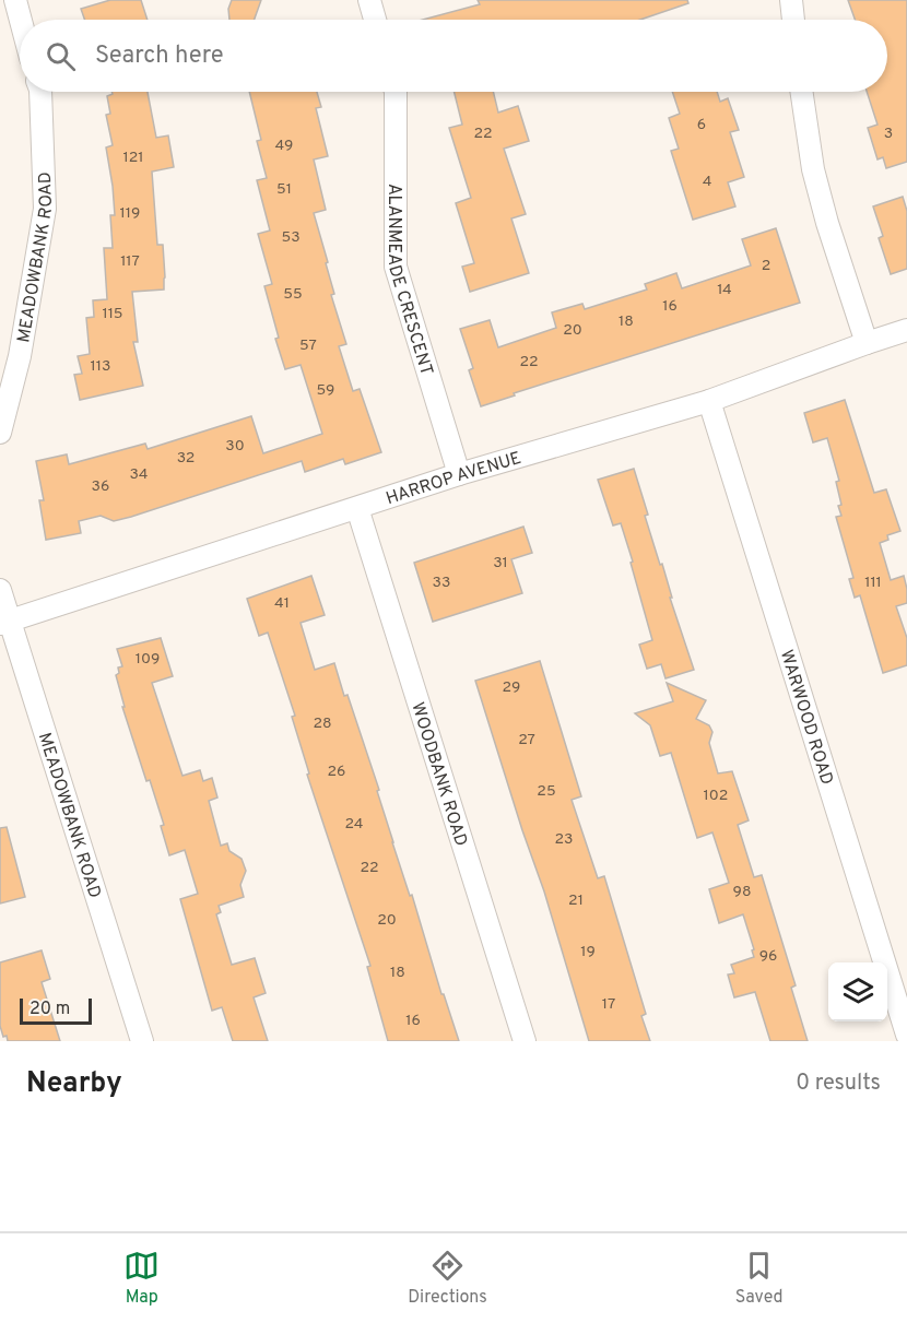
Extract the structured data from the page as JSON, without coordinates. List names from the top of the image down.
{
  "streets": {
    "street": [
      "MEADOWBANK ROAD",
      "ALANMEADE CRESCENT",
      "HARROP AVENUE",
      "WARWOOD ROAD",
      "WOODBANK ROAD"
    ]
  },
  "crossings": [
    ["MEADOWBANK ROAD", "HARROP AVENUE"],
    ["ALANMEADE CRESCENT", "HARROP AVENUE"],
    ["HARROP AVENUE", "WARWOOD ROAD"],
    ["HARROP AVENUE", "WOODBANK ROAD"]
  ],
  "house_numbers": [
    "6",
    "22",
    "3",
    "49",
    "121",
    "4",
    "51",
    "119",
    "53",
    "117",
    "2",
    "14",
    "55",
    "16",
    "115",
    "18",
    "20",
    "57",
    "22",
    "113",
    "59",
    "30",
    "32",
    "34",
    "36",
    "31",
    "33",
    "111",
    "41",
    "109",
    "29",
    "28",
    "27",
    "26",
    "25",
    "102",
    "24",
    "23",
    "22",
    "98",
    "21",
    "20",
    "19",
    "96",
    "18",
    "17",
    "16"
  ],
  "scale_bar": "20 m",
  "page": {
    "search": "Search here",
    "scale": "20 m",
    "heading": ["Nearby", "0 results"],
    "nav": ["Map", "Directions", "Saved"]
  }
}
